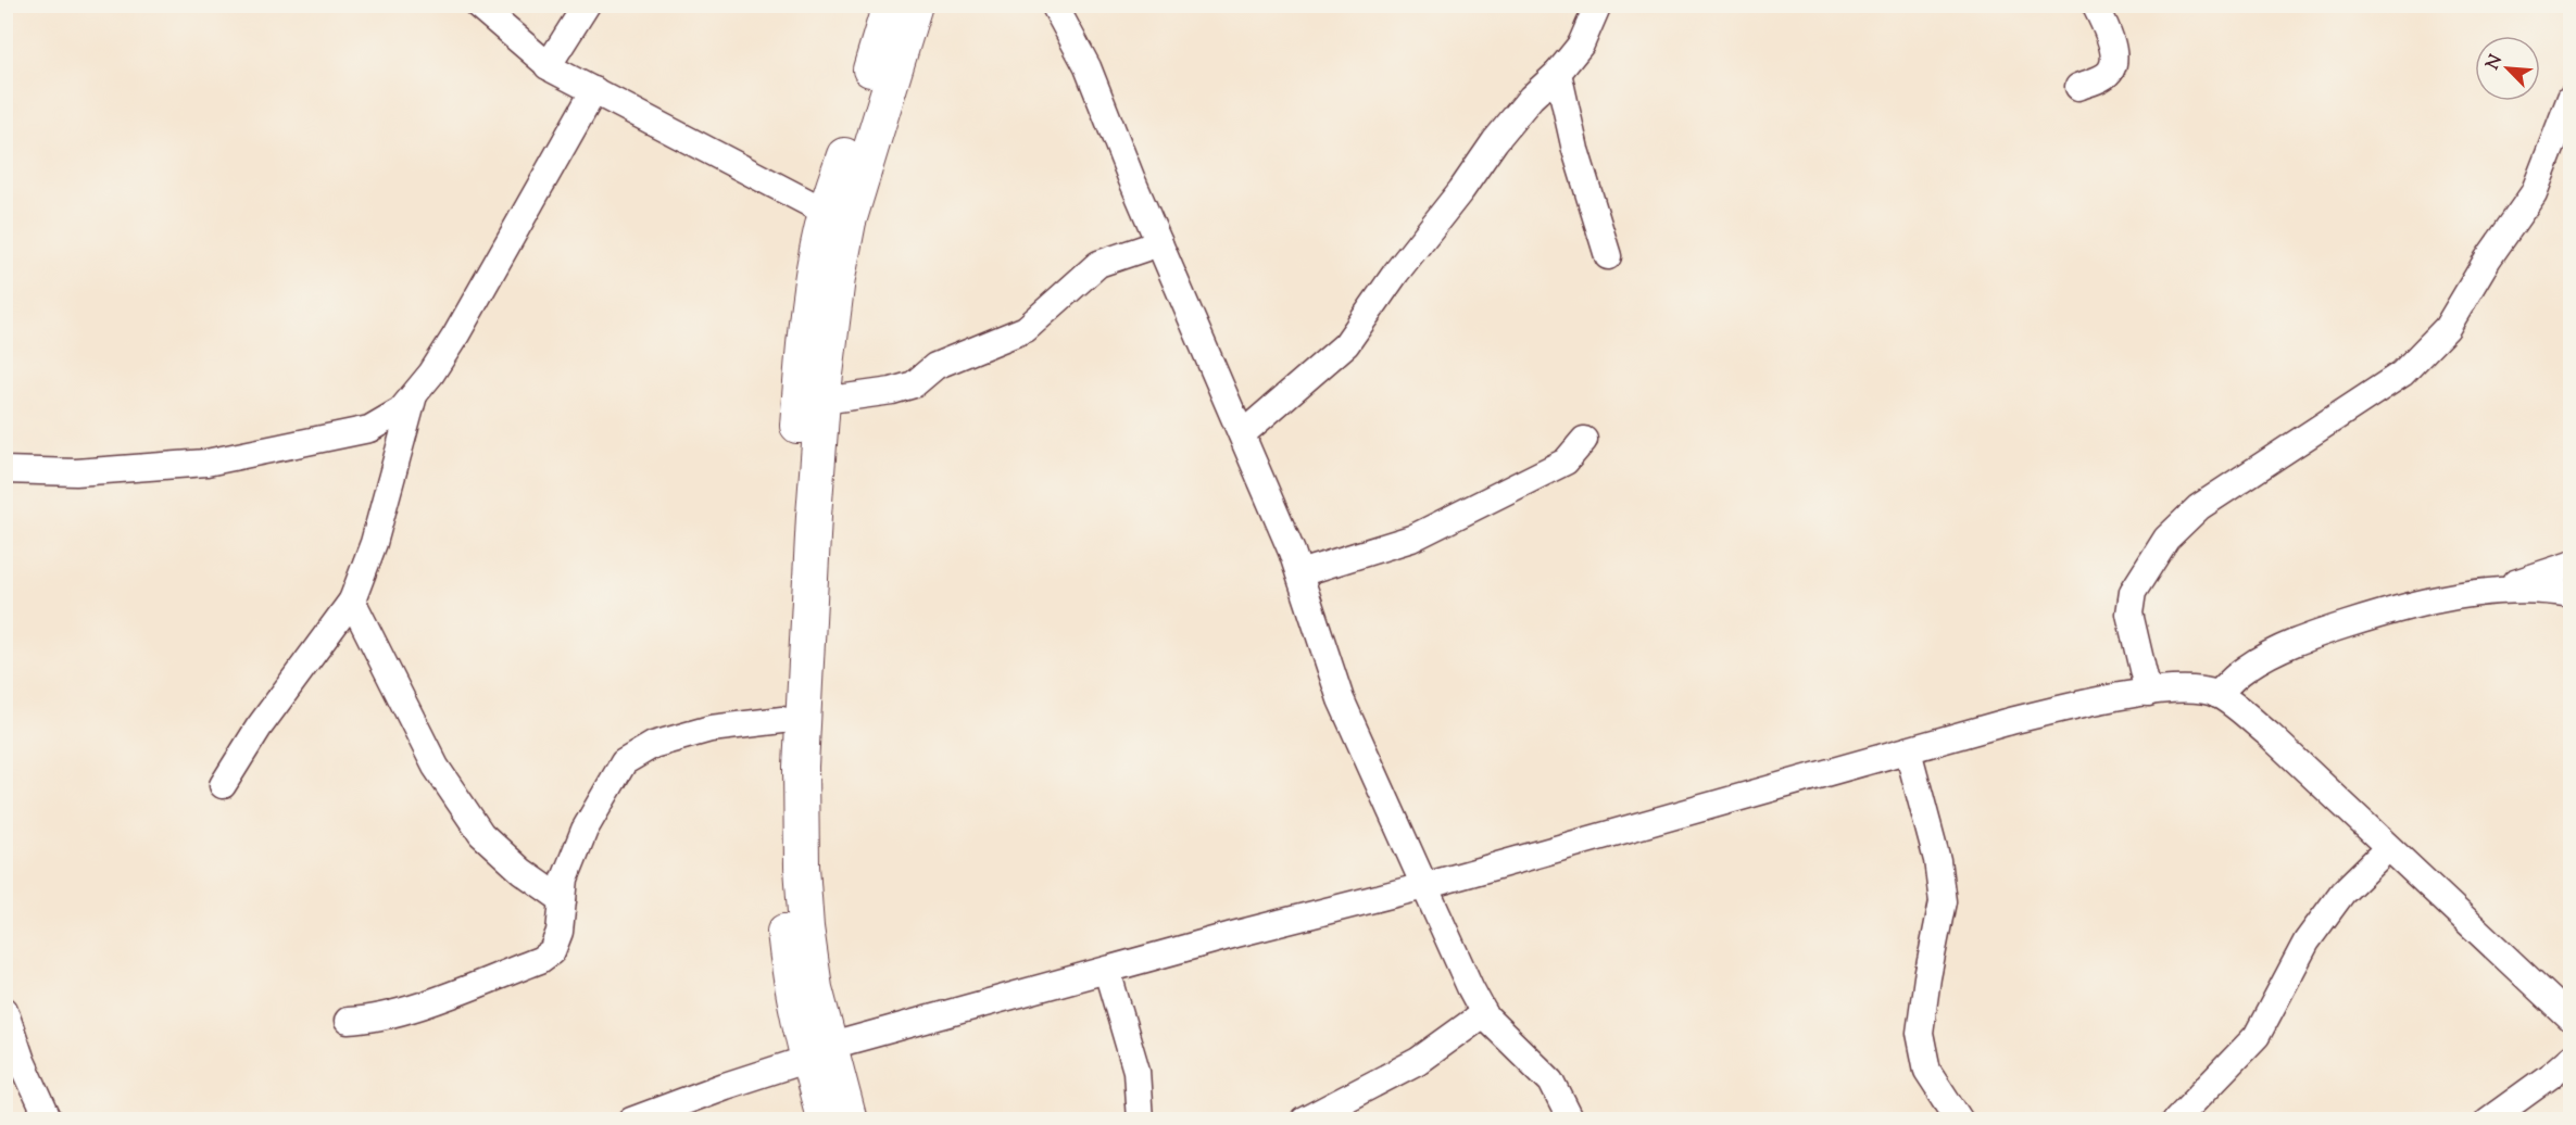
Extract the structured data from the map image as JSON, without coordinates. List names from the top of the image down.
{
  "north": "top left"
}
